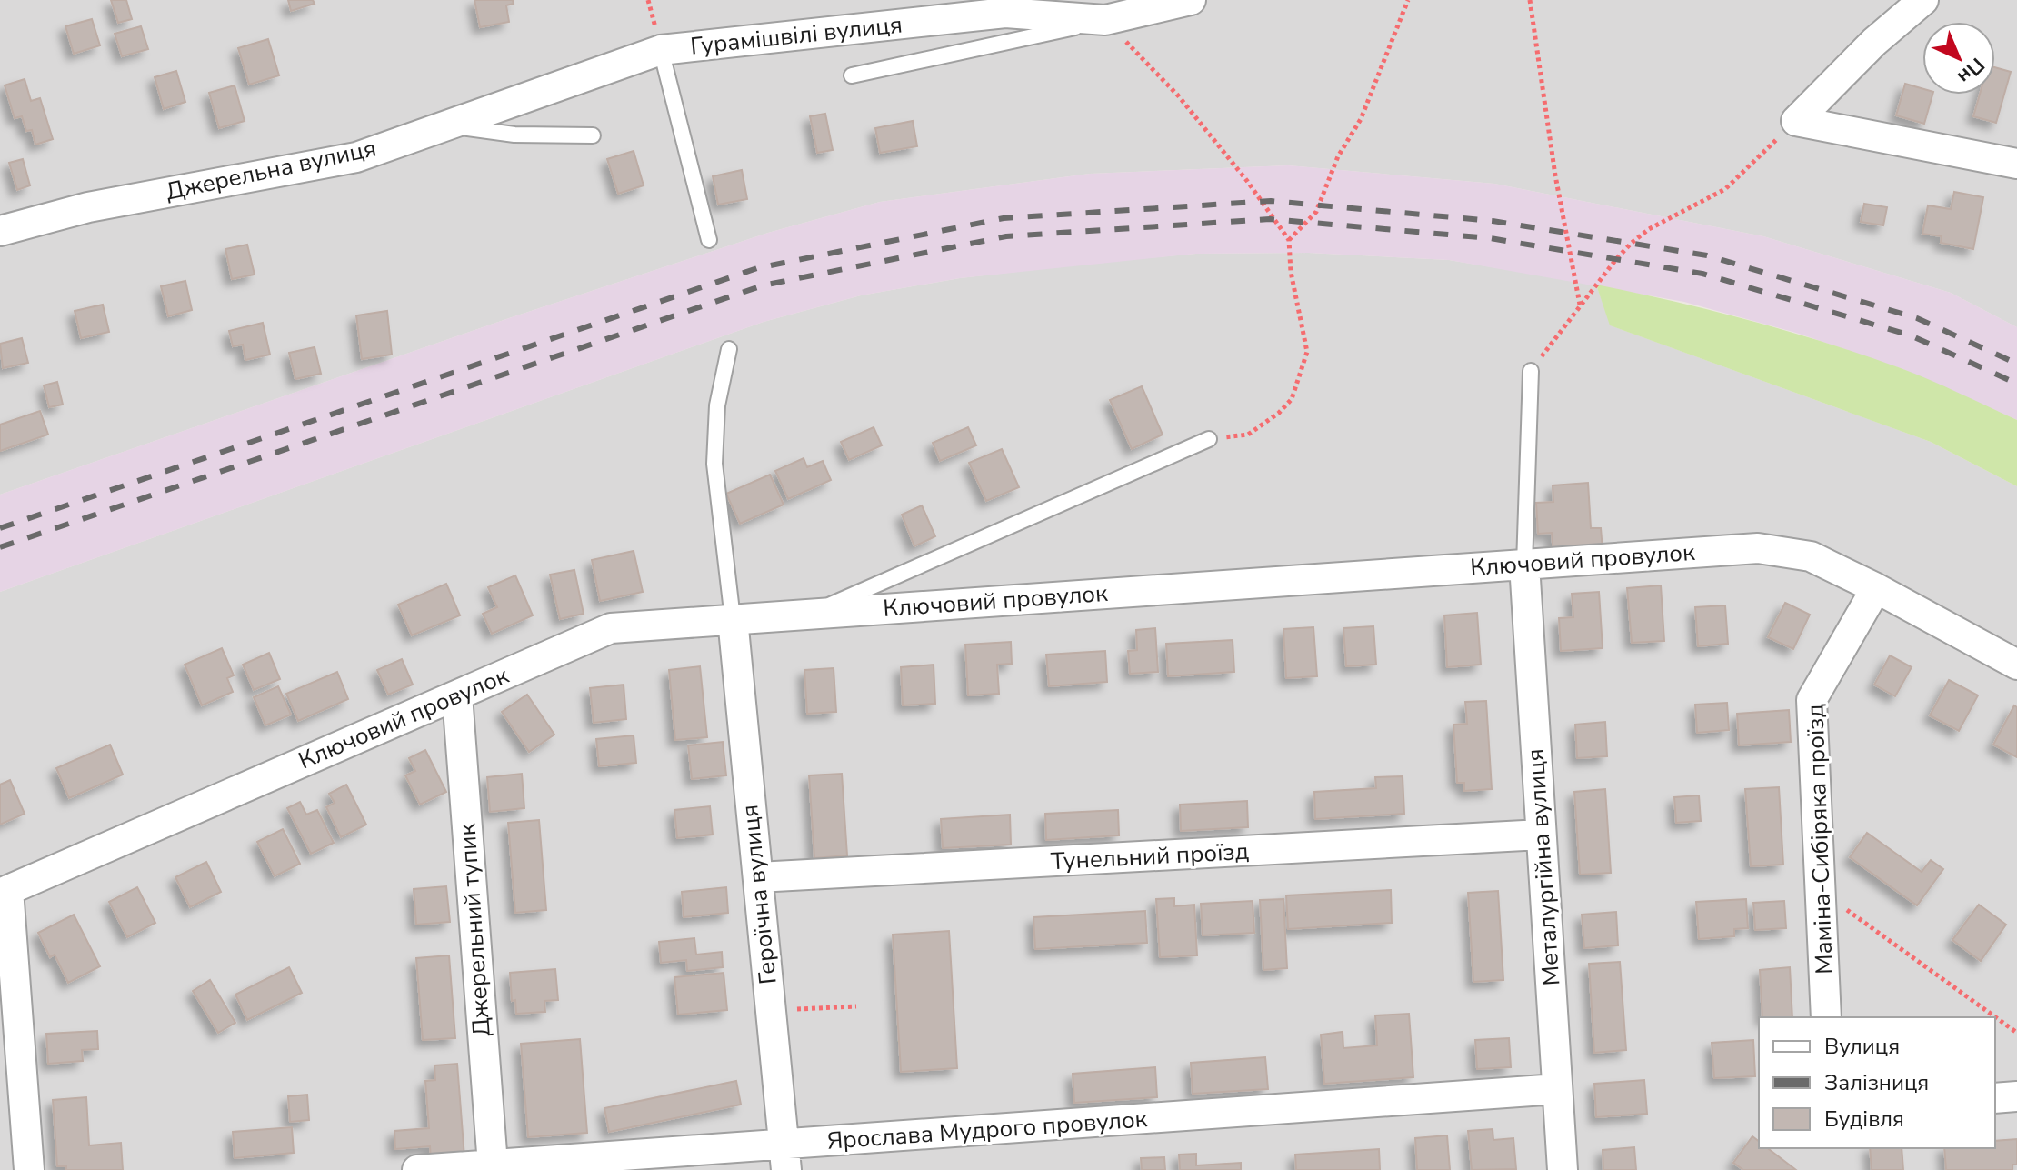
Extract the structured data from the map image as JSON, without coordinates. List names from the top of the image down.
{
  "streets": {
    "street": [
      "Гурамішвілі вулиця",
      "Джерельна вулиця",
      "Ключовий провулок",
      "Маміна-Сибіряка проїзд",
      "Тунельний проїзд",
      "Металургійна вулиця",
      "Героїчна вулиця",
      "Джерельний тупик",
      "Ярослава Мудрого провулок"
    ]
  },
  "crossings": [
    ["Гурамішвілі вулиця", "Джерельна вулиця"],
    ["Ключовий провулок", "Маміна-Сибіряка проїзд"],
    ["Ключовий провулок", "Металургійна вулиця"],
    ["Ключовий провулок", "Героїчна вулиця"],
    ["Ключовий провулок", "Джерельний тупик"],
    ["Тунельний проїзд", "Металургійна вулиця"],
    ["Тунельний проїзд", "Героїчна вулиця"],
    ["Металургійна вулиця", "Ярослава Мудрого провулок"],
    ["Героїчна вулиця", "Ярослава Мудрого провулок"],
    ["Джерельний тупик", "Ярослава Мудрого провулок"]
  ],
  "legend": ["Вулиця", "Залізниця", "Будівля"],
  "north": "bottom right"
}
